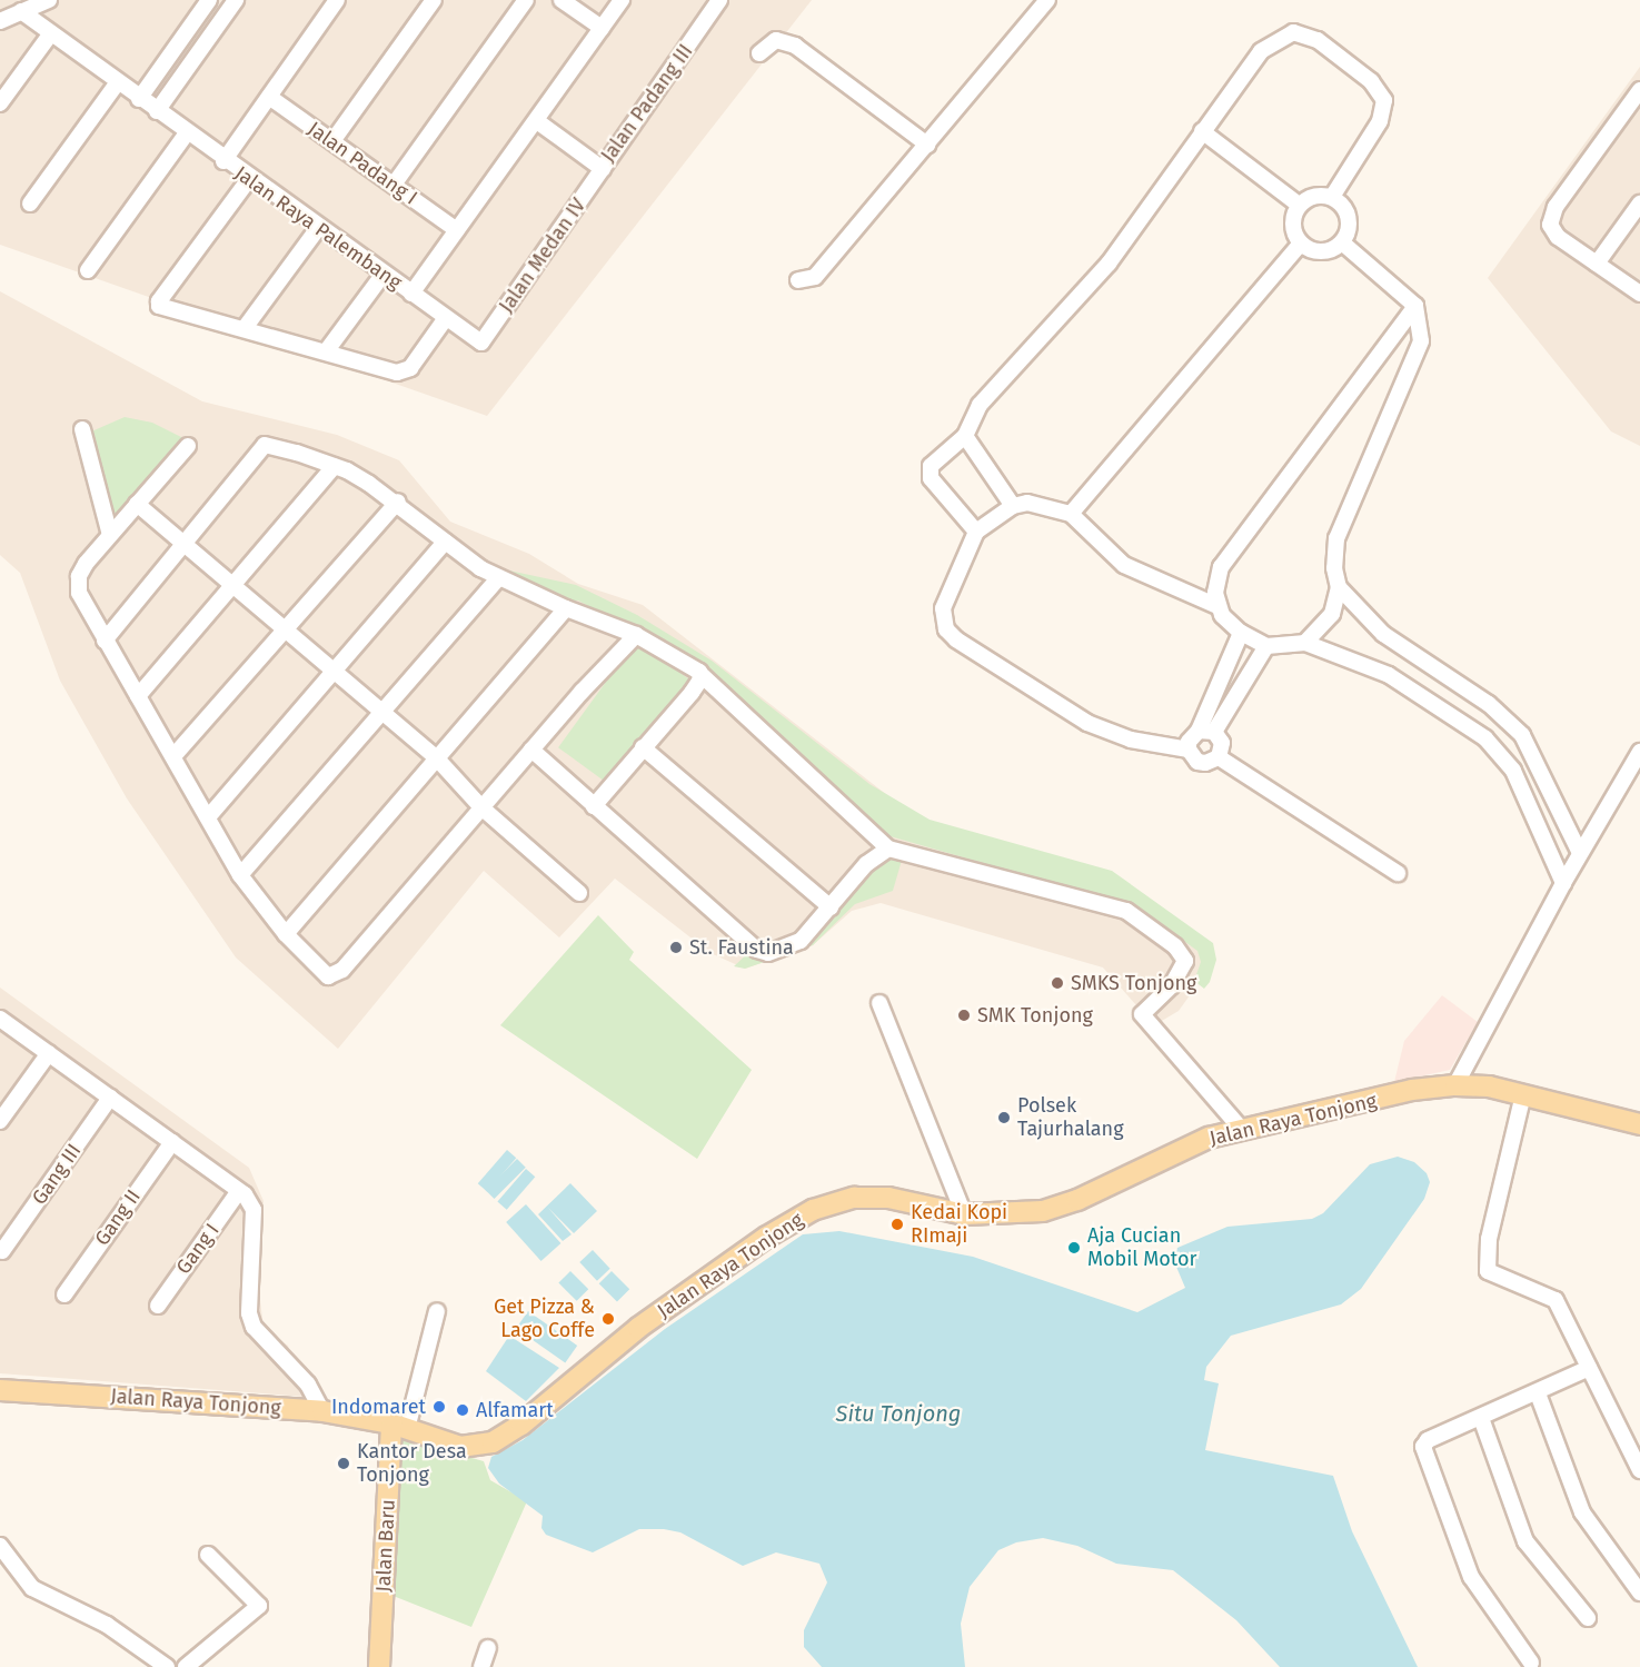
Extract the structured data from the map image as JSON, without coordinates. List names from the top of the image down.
{
  "streets": {
    "main road": ["Jalan Raya Tonjong", "Jalan Baru"],
    "street": [
      "Jalan Padang III",
      "Jalan Padang I",
      "Jalan Raya Palembang",
      "Jalan Medan IV",
      "Gang III",
      "Gang II",
      "Gang I"
    ]
  },
  "crossings": [
    ["Jalan Padang III", "Jalan Medan IV"],
    ["Jalan Raya Palembang", "Jalan Medan IV"],
    ["Jalan Raya Tonjong", "Jalan Baru"]
  ],
  "water": ["Situ Tonjong"],
  "places": [
    "St. Faustina",
    "SMKS Tonjong",
    "SMK Tonjong",
    "Polsek Tajurhalang",
    "Kedai Kopi RImaji",
    "Aja Cucian Mobil Motor",
    "Get Pizza & Lago Coffe",
    "Indomaret",
    "Alfamart",
    "Kantor Desa Tonjong"
  ]
}
